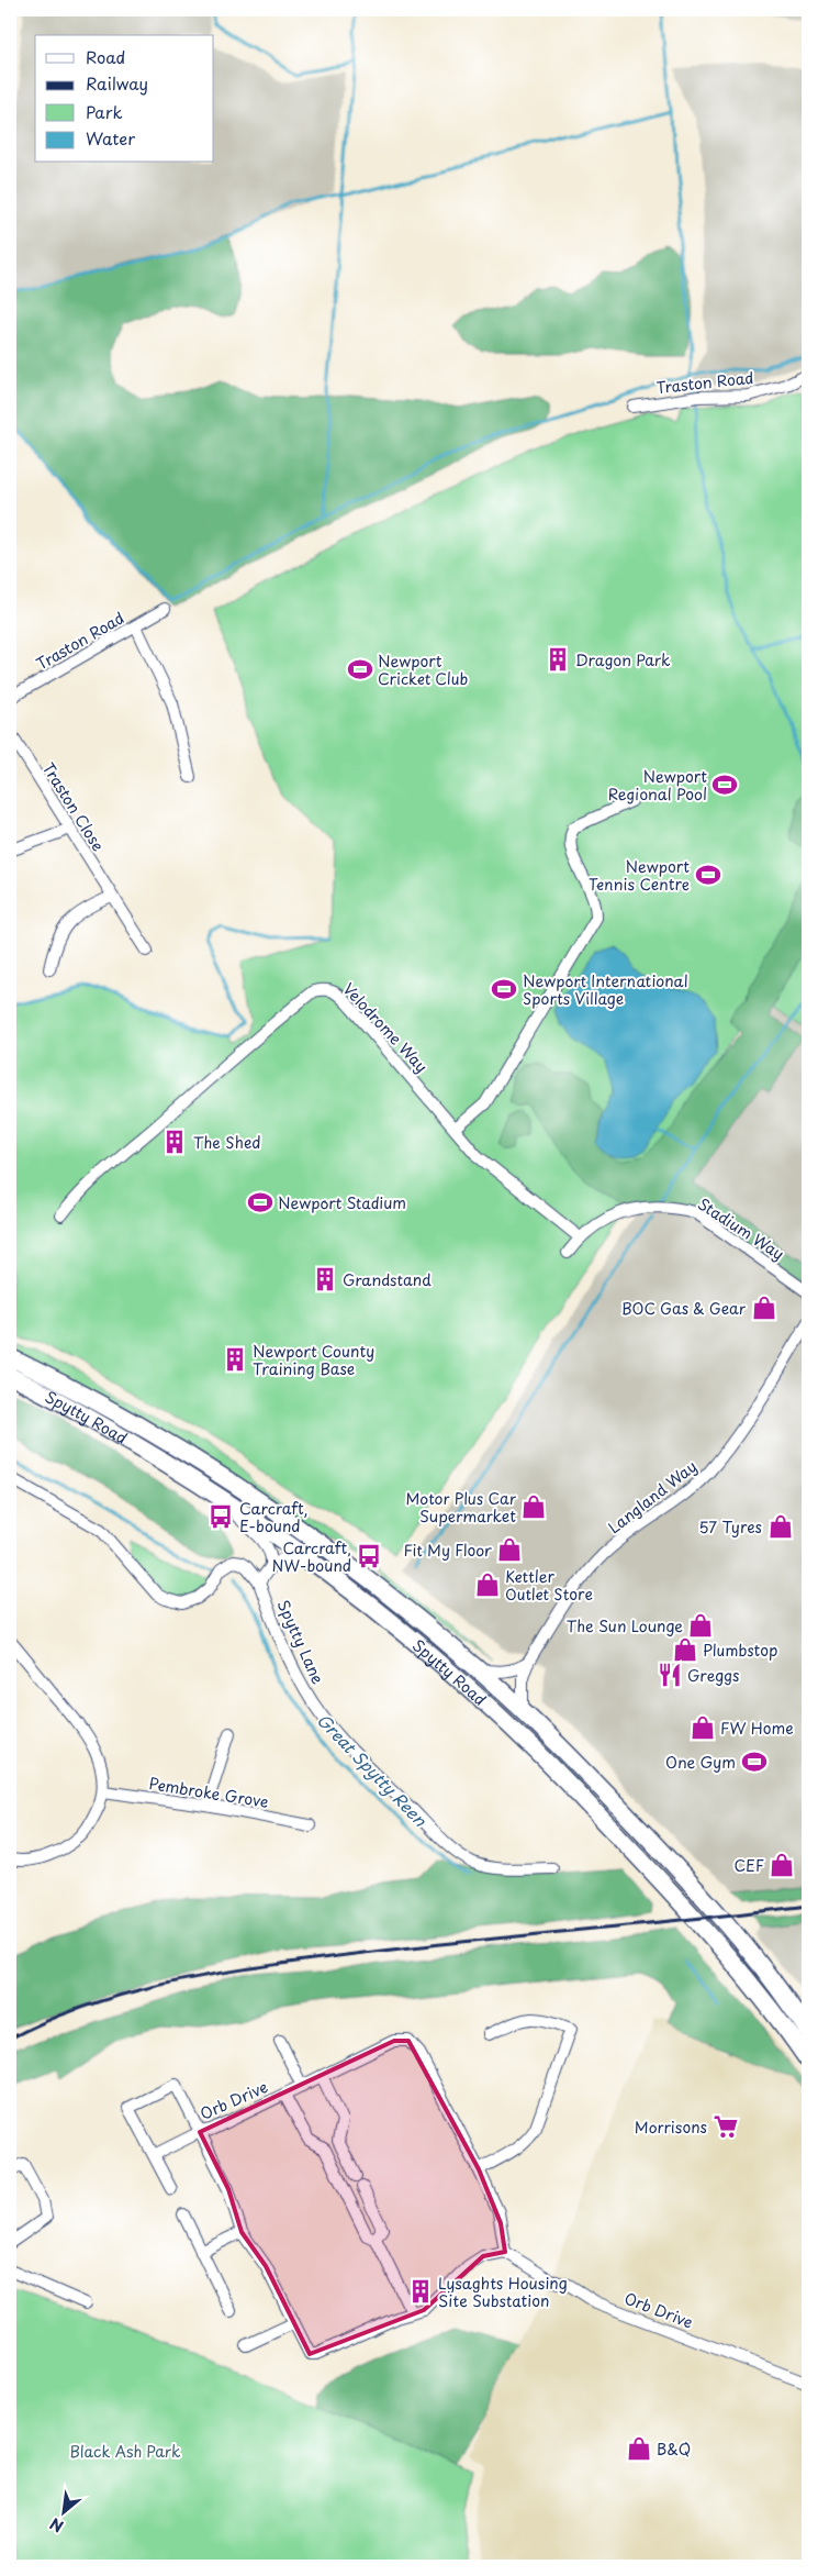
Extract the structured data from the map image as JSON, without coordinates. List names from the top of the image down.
{
  "streets": {
    "main road": ["Spytty Road"],
    "street": [
      "Traston Road",
      "Traston Close",
      "Velodrome Way",
      "Stadium Way",
      "Langland Way",
      "Spytty Lane",
      "Pembroke Grove",
      "Orb Drive"
    ]
  },
  "crossings": [
    ["Velodrome Way", "Stadium Way"],
    ["Spytty Road", "Langland Way"]
  ],
  "water": ["Great Spytty Reen"],
  "parks": ["Black Ash Park"],
  "places": {
    "building": [
      "Dragon Park",
      "The Shed",
      "Grandstand",
      "Newport County Training Base",
      "Lysaghts Housing Site Substation"
    ],
    "sports": [
      "Newport Cricket Club",
      "Newport Regional Pool",
      "Newport Tennis Centre",
      "Newport International Sports Village",
      "Newport Stadium",
      "One Gym"
    ],
    "shop": [
      "BOC Gas & Gear",
      "Motor Plus Car Supermarket",
      "57 Tyres",
      "Fit My Floor",
      "Kettler Outlet Store",
      "The Sun Lounge",
      "Plumbstop",
      "FW Home",
      "CEF",
      "B&Q"
    ],
    "bus stop": ["Carcraft, E-bound", "Carcraft, NW-bound"],
    "restaurant": ["Greggs"],
    "supermarket": ["Morrisons"]
  },
  "legend": [
    "Road",
    "Railway",
    "Park",
    "Water"
  ],
  "north": "bottom left"
}
